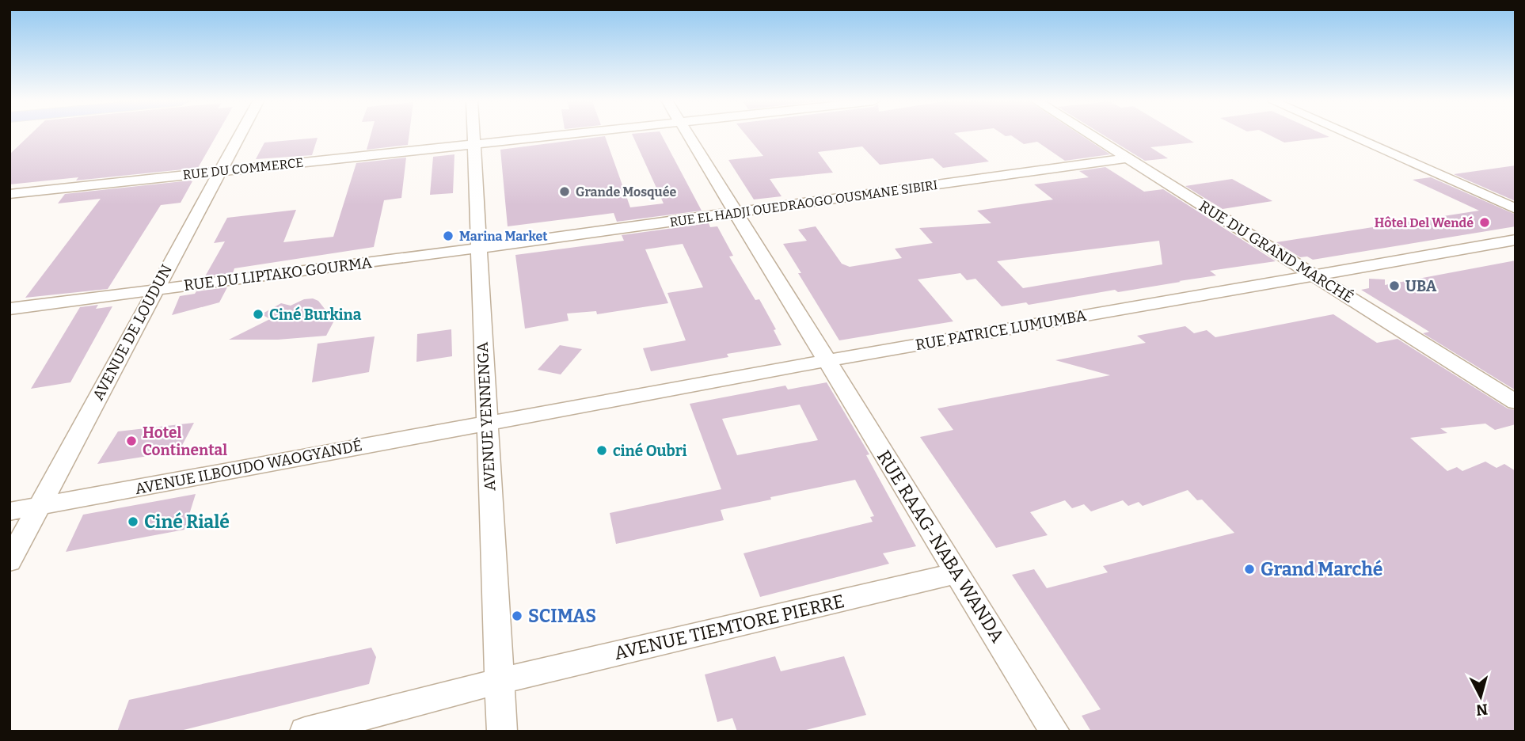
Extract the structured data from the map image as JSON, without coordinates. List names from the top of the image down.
{
  "streets": {
    "street": [
      "RUE DU COMMERCE",
      "RUE EL HADJI OUEDRAOGO OUSMANE SIBIRI",
      "RUE DU GRAND MARCHÉ",
      "RUE DU LIPTAKO GOURMA",
      "RUE PATRICE LUMUMBA",
      "AVENUE DE LOUDUN",
      "AVENUE YENNENGA",
      "AVENUE ILBOUDO WAOGYANDÉ",
      "RUE RAAG-NABA WANDA",
      "AVENUE TIEMTORE PIERRE"
    ]
  },
  "crossings": [
    ["RUE DU COMMERCE", "AVENUE DE LOUDUN"],
    ["RUE DU COMMERCE", "AVENUE YENNENGA"],
    ["RUE EL HADJI OUEDRAOGO OUSMANE SIBIRI", "RUE DU GRAND MARCHÉ"],
    ["RUE EL HADJI OUEDRAOGO OUSMANE SIBIRI", "RUE DU LIPTAKO GOURMA"],
    ["RUE EL HADJI OUEDRAOGO OUSMANE SIBIRI", "AVENUE YENNENGA"],
    ["RUE EL HADJI OUEDRAOGO OUSMANE SIBIRI", "RUE RAAG-NABA WANDA"],
    ["RUE DU GRAND MARCHÉ", "RUE PATRICE LUMUMBA"],
    ["RUE DU LIPTAKO GOURMA", "AVENUE DE LOUDUN"],
    ["RUE DU LIPTAKO GOURMA", "AVENUE YENNENGA"],
    ["RUE PATRICE LUMUMBA", "AVENUE YENNENGA"],
    ["RUE PATRICE LUMUMBA", "AVENUE ILBOUDO WAOGYANDÉ"],
    ["RUE PATRICE LUMUMBA", "RUE RAAG-NABA WANDA"],
    ["AVENUE DE LOUDUN", "AVENUE ILBOUDO WAOGYANDÉ"],
    ["AVENUE YENNENGA", "AVENUE ILBOUDO WAOGYANDÉ"],
    ["AVENUE YENNENGA", "AVENUE TIEMTORE PIERRE"],
    ["RUE RAAG-NABA WANDA", "AVENUE TIEMTORE PIERRE"]
  ],
  "places": [
    "Grande Mosquée",
    "Hôtel Del Wendé",
    "Marina Market",
    "UBA",
    "Ciné Burkina",
    "Hotel Continental",
    "ciné Oubri",
    "Ciné Rialé",
    "Grand Marché",
    "SCIMAS"
  ],
  "north": "bottom"
}
